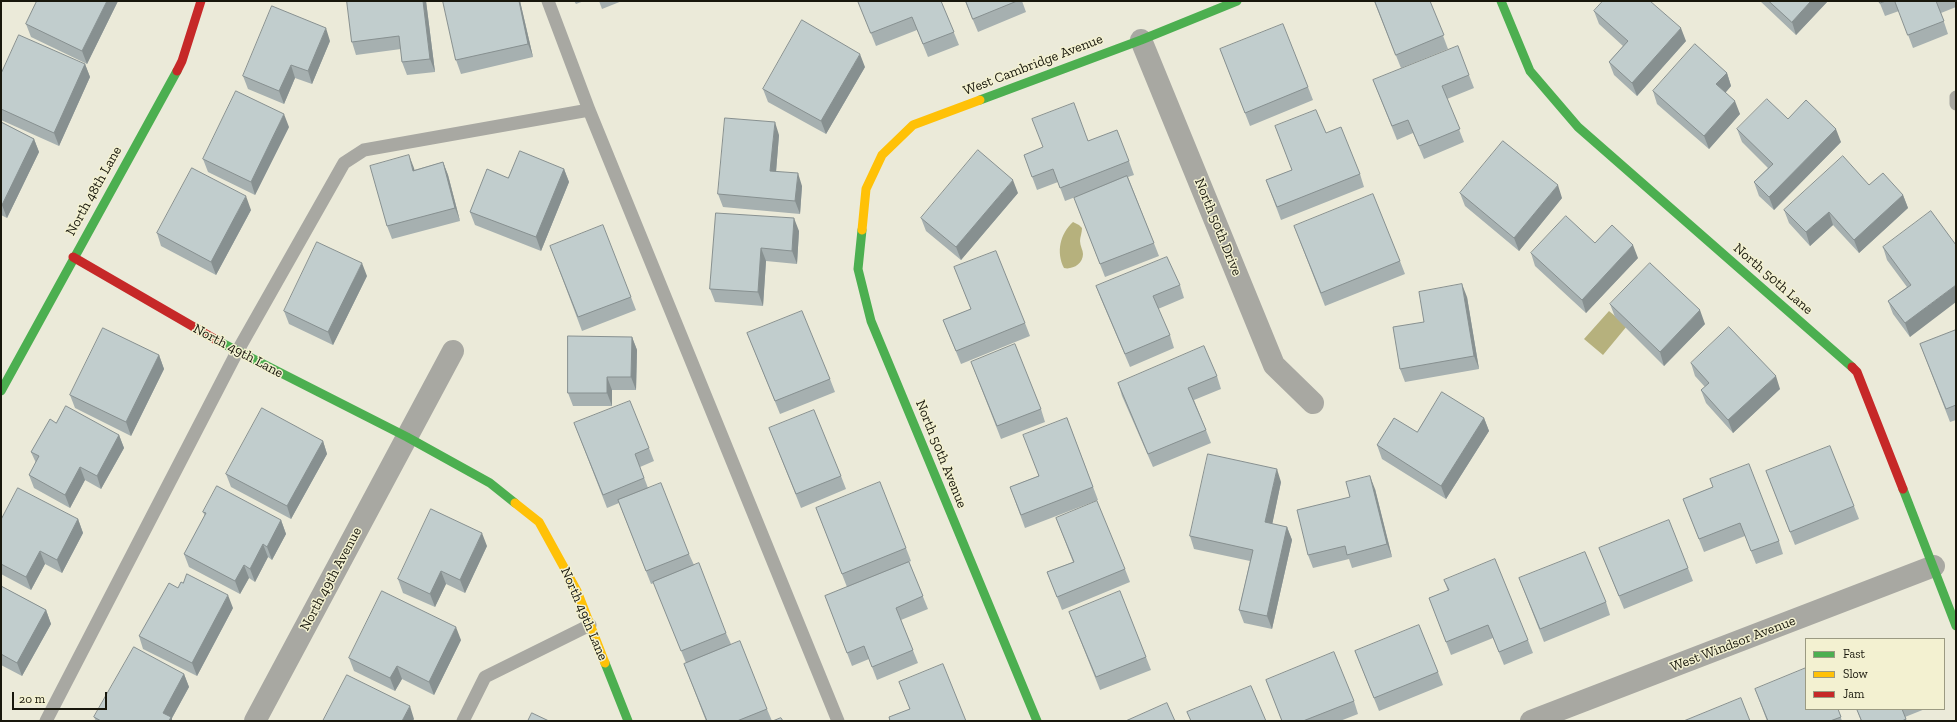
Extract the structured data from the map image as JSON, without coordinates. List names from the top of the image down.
{
  "streets": {
    "street": [
      "West Cambridge Avenue",
      "North 48th Lane",
      "North 50th Drive",
      "North 50th Lane",
      "North 49th Lane",
      "North 50th Avenue",
      "North 49th Avenue",
      "West Windsor Avenue"
    ]
  },
  "crossings": [
    ["West Cambridge Avenue", "North 50th Drive"],
    ["West Cambridge Avenue", "North 50th Avenue"],
    ["North 48th Lane", "North 49th Lane"],
    ["North 50th Lane", "West Windsor Avenue"],
    ["North 49th Lane", "North 49th Avenue"]
  ],
  "legend": ["Fast", "Slow", "Jam"],
  "scale_bar": "20 m"
}
